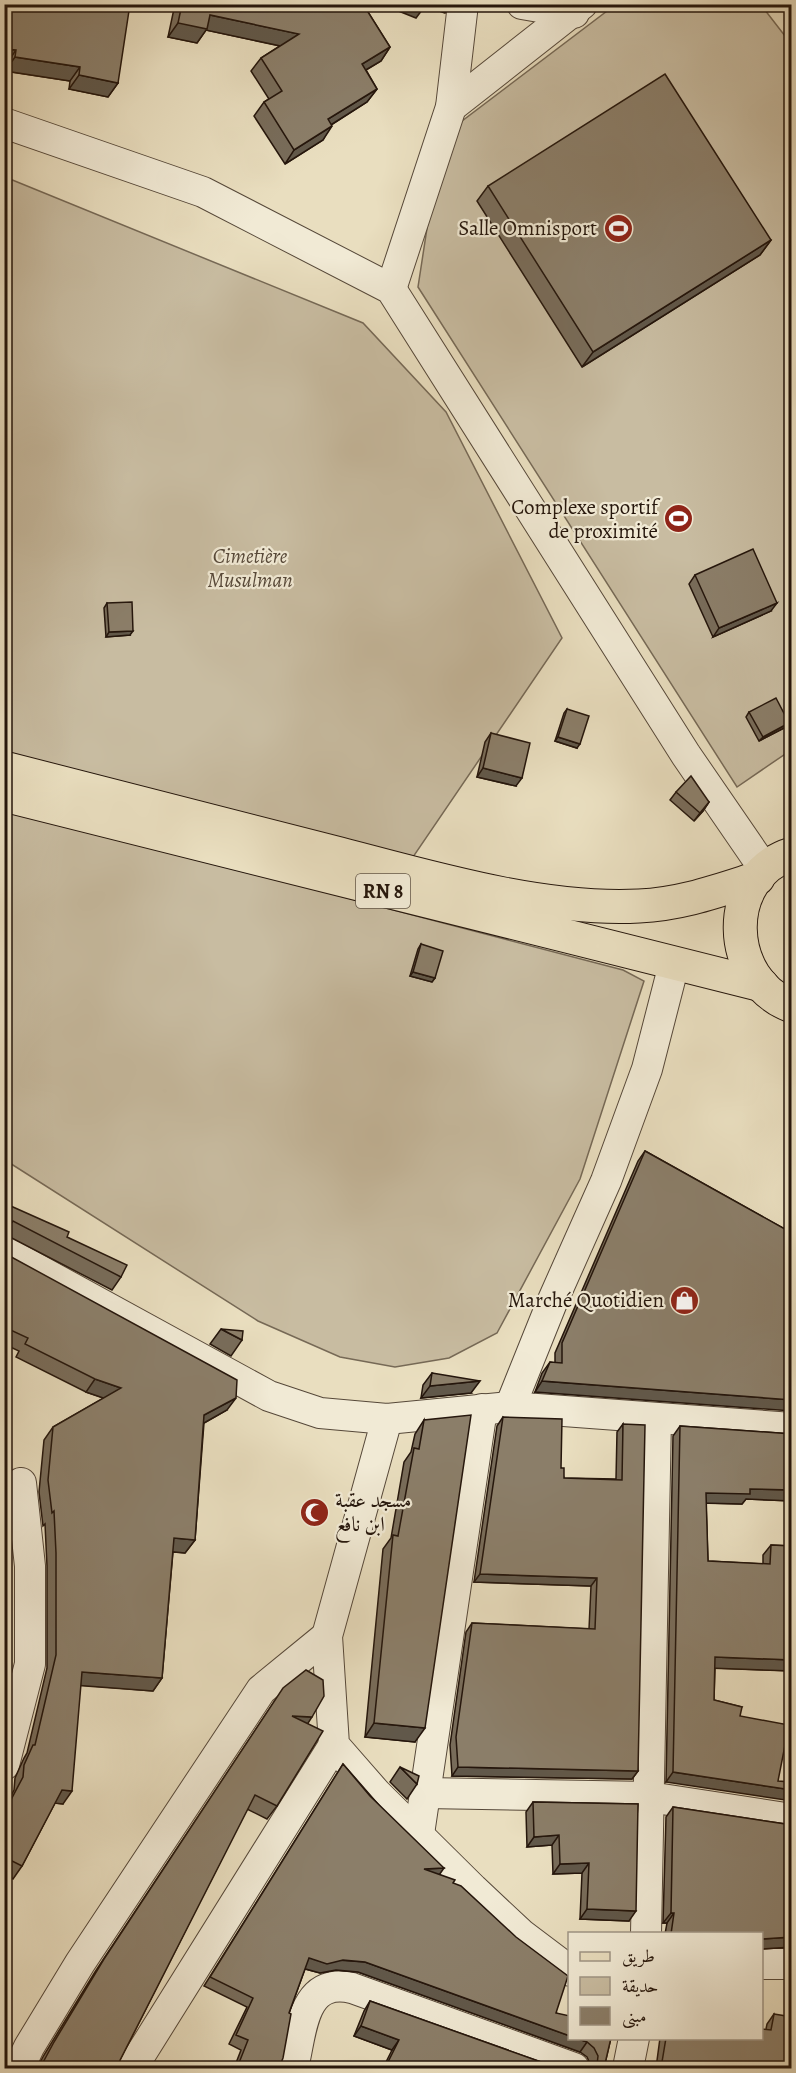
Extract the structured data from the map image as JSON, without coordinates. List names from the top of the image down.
{
  "streets": {
    "main road": ["RN 8"]
  },
  "parks": ["Cimetière Musulman"],
  "places": {
    "sports": ["Salle Omnisport", "Complexe sportif de proximité"],
    "shop": ["Marché Quotidien"],
    "mosque": ["مسجد عقبة ابن نافع"]
  },
  "legend": ["طريق", "حديقة", "مبنى"]
}
